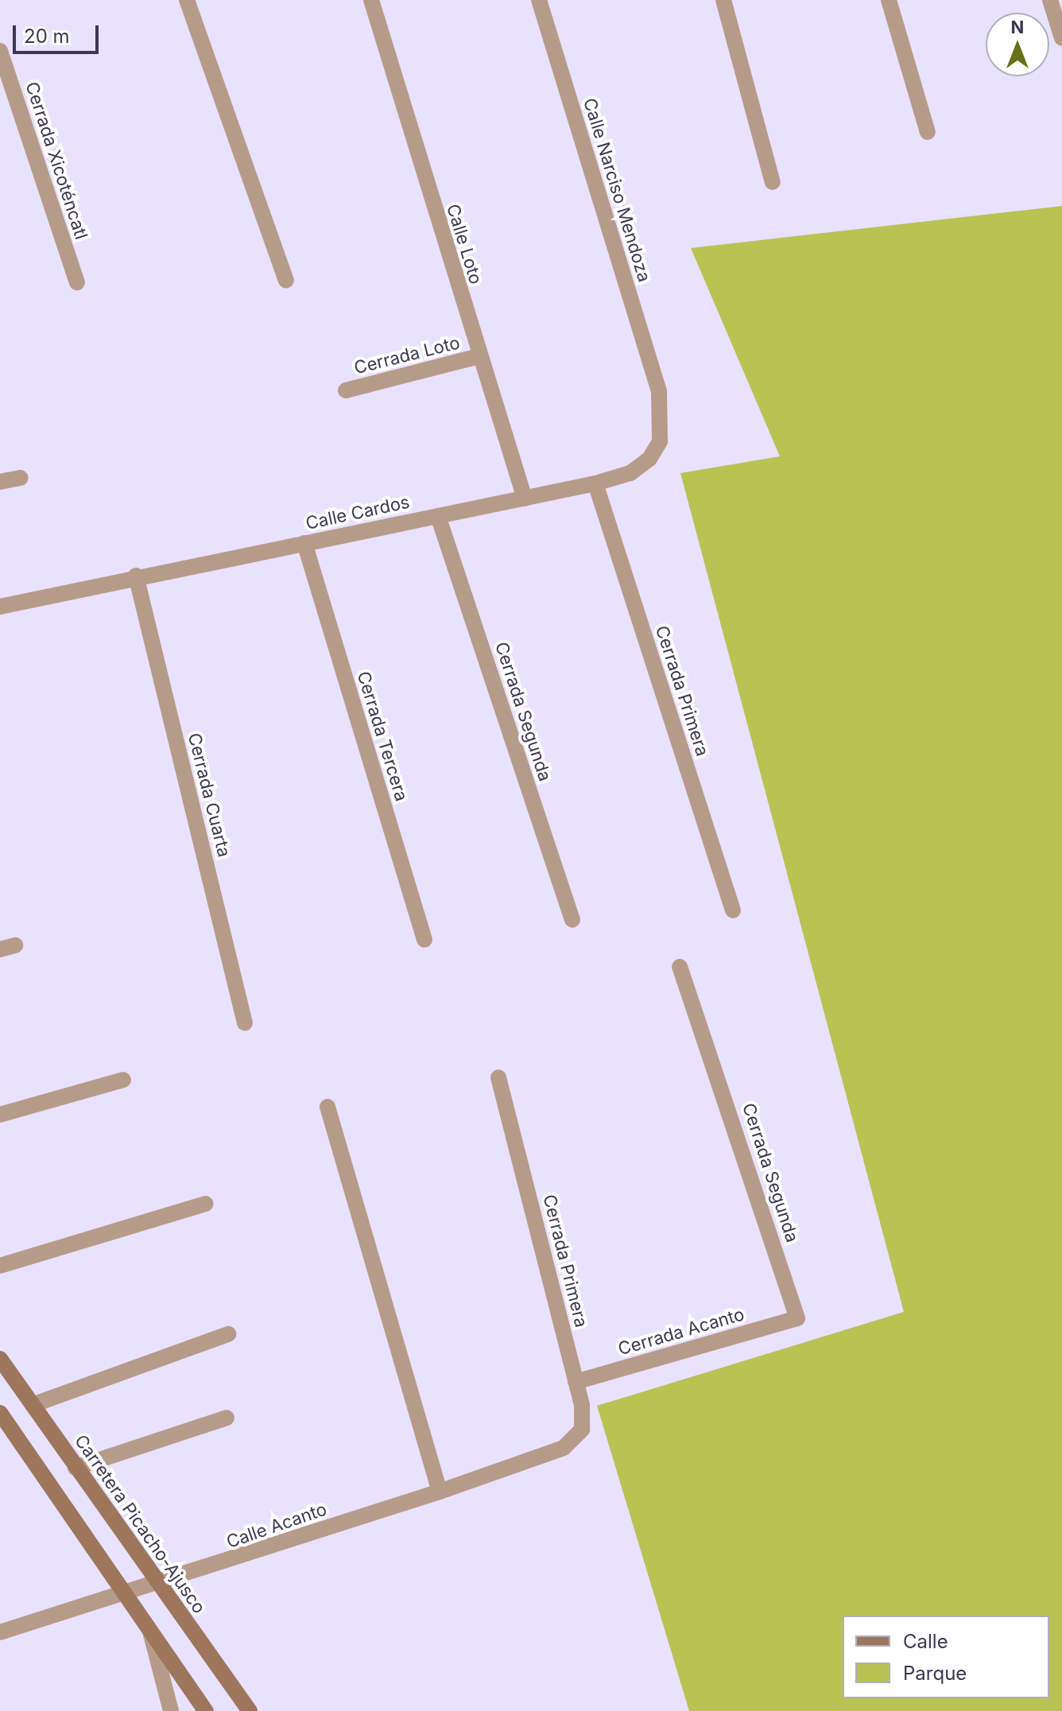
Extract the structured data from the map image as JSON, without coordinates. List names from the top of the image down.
{
  "streets": {
    "main road": ["Carretera Picacho-Ajusco"],
    "street": [
      "Cerrada Xicoténcatl",
      "Calle Narciso Mendoza",
      "Calle Loto",
      "Cerrada Loto",
      "Calle Cardos",
      "Cerrada Primera",
      "Cerrada Segunda",
      "Cerrada Tercera",
      "Cerrada Cuarta",
      "Cerrada Acanto",
      "Calle Acanto"
    ]
  },
  "crossings": [
    ["Calle Narciso Mendoza", "Calle Cardos"],
    ["Calle Loto", "Cerrada Loto"],
    ["Calle Loto", "Calle Cardos"],
    ["Calle Cardos", "Cerrada Primera"],
    ["Calle Cardos", "Cerrada Segunda"],
    ["Calle Cardos", "Cerrada Tercera"],
    ["Calle Cardos", "Cerrada Cuarta"],
    ["Cerrada Primera", "Cerrada Acanto"],
    ["Cerrada Primera", "Calle Acanto"],
    ["Cerrada Segunda", "Cerrada Acanto"],
    ["Carretera Picacho-Ajusco", "Calle Acanto"]
  ],
  "legend": ["Calle", "Parque"],
  "scale_bar": "20 m",
  "north": "top"
}
